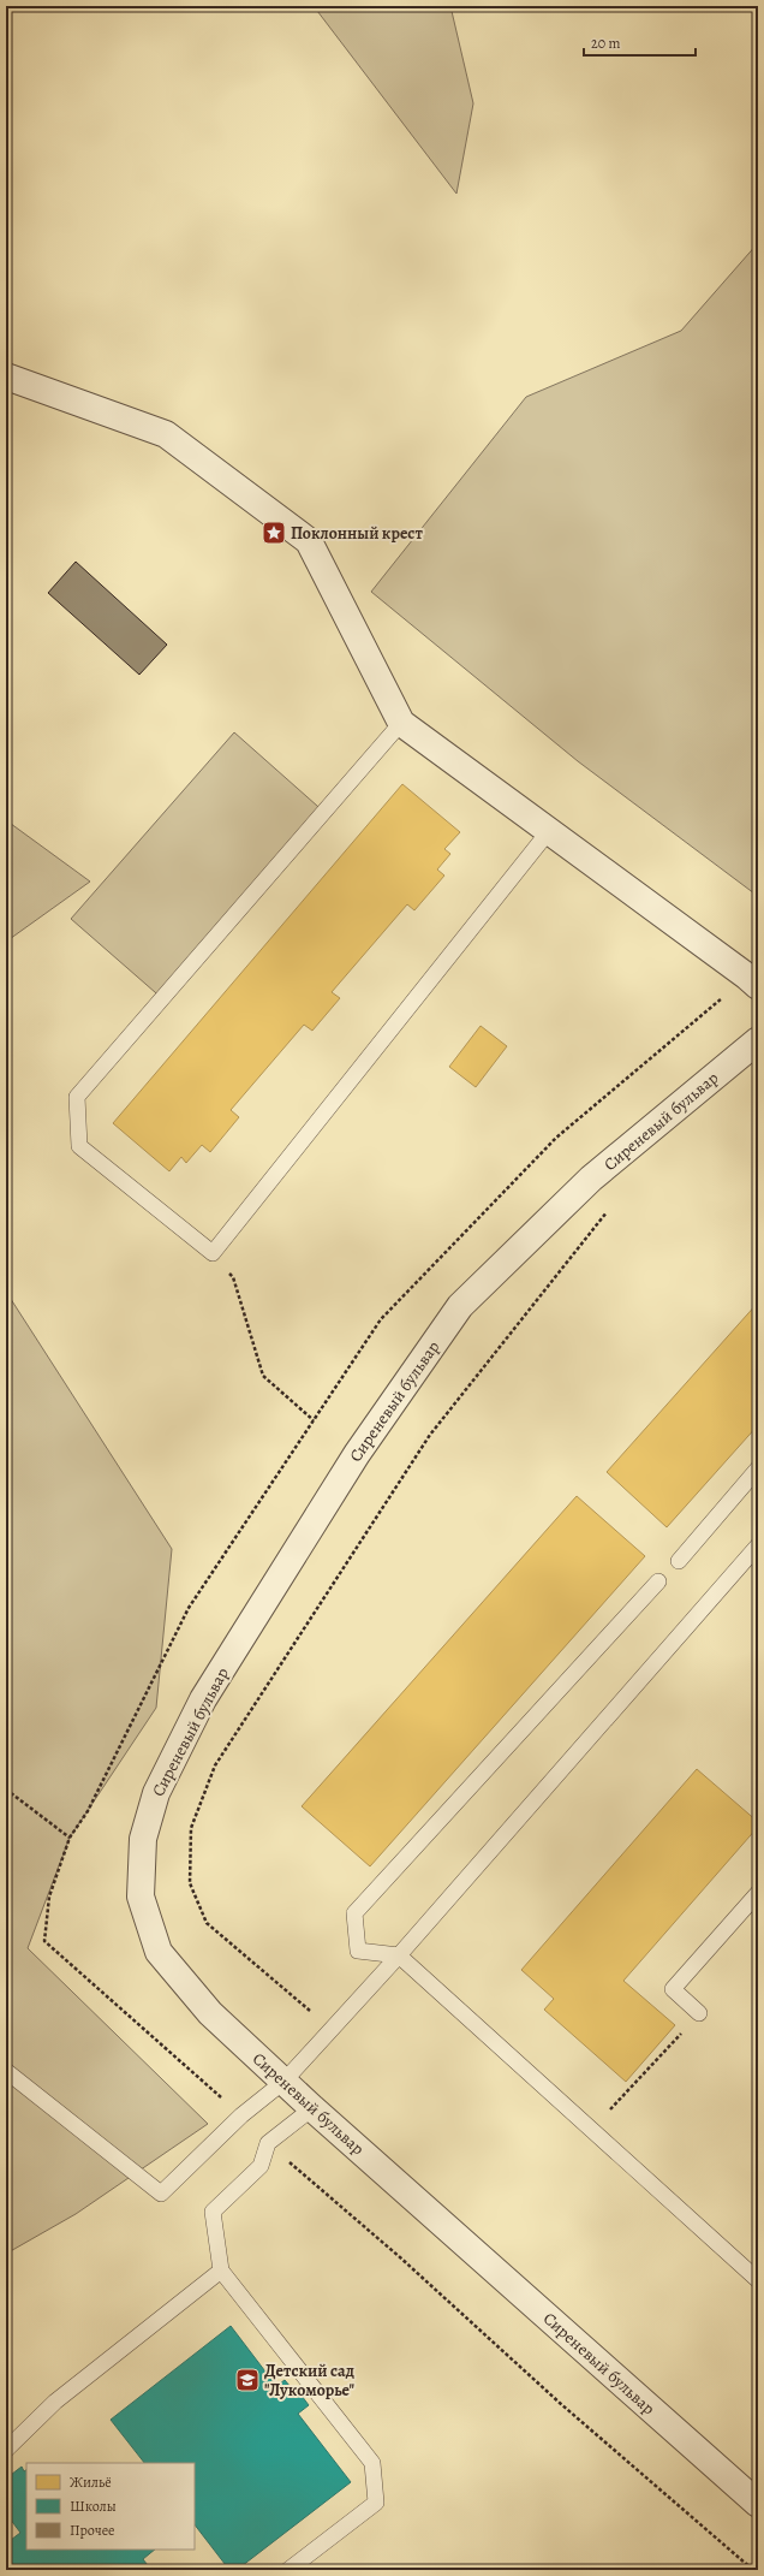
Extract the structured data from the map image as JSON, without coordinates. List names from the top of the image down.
{
  "streets": {
    "street": ["Сиреневый бульвар"]
  },
  "places": {
    "place": ["Поклонный крест"],
    "school or university": ["Детский сад \"Лукоморье\""]
  },
  "legend": ["Жильё", "Школы", "Прочее"],
  "scale_bar": "20 m"
}
